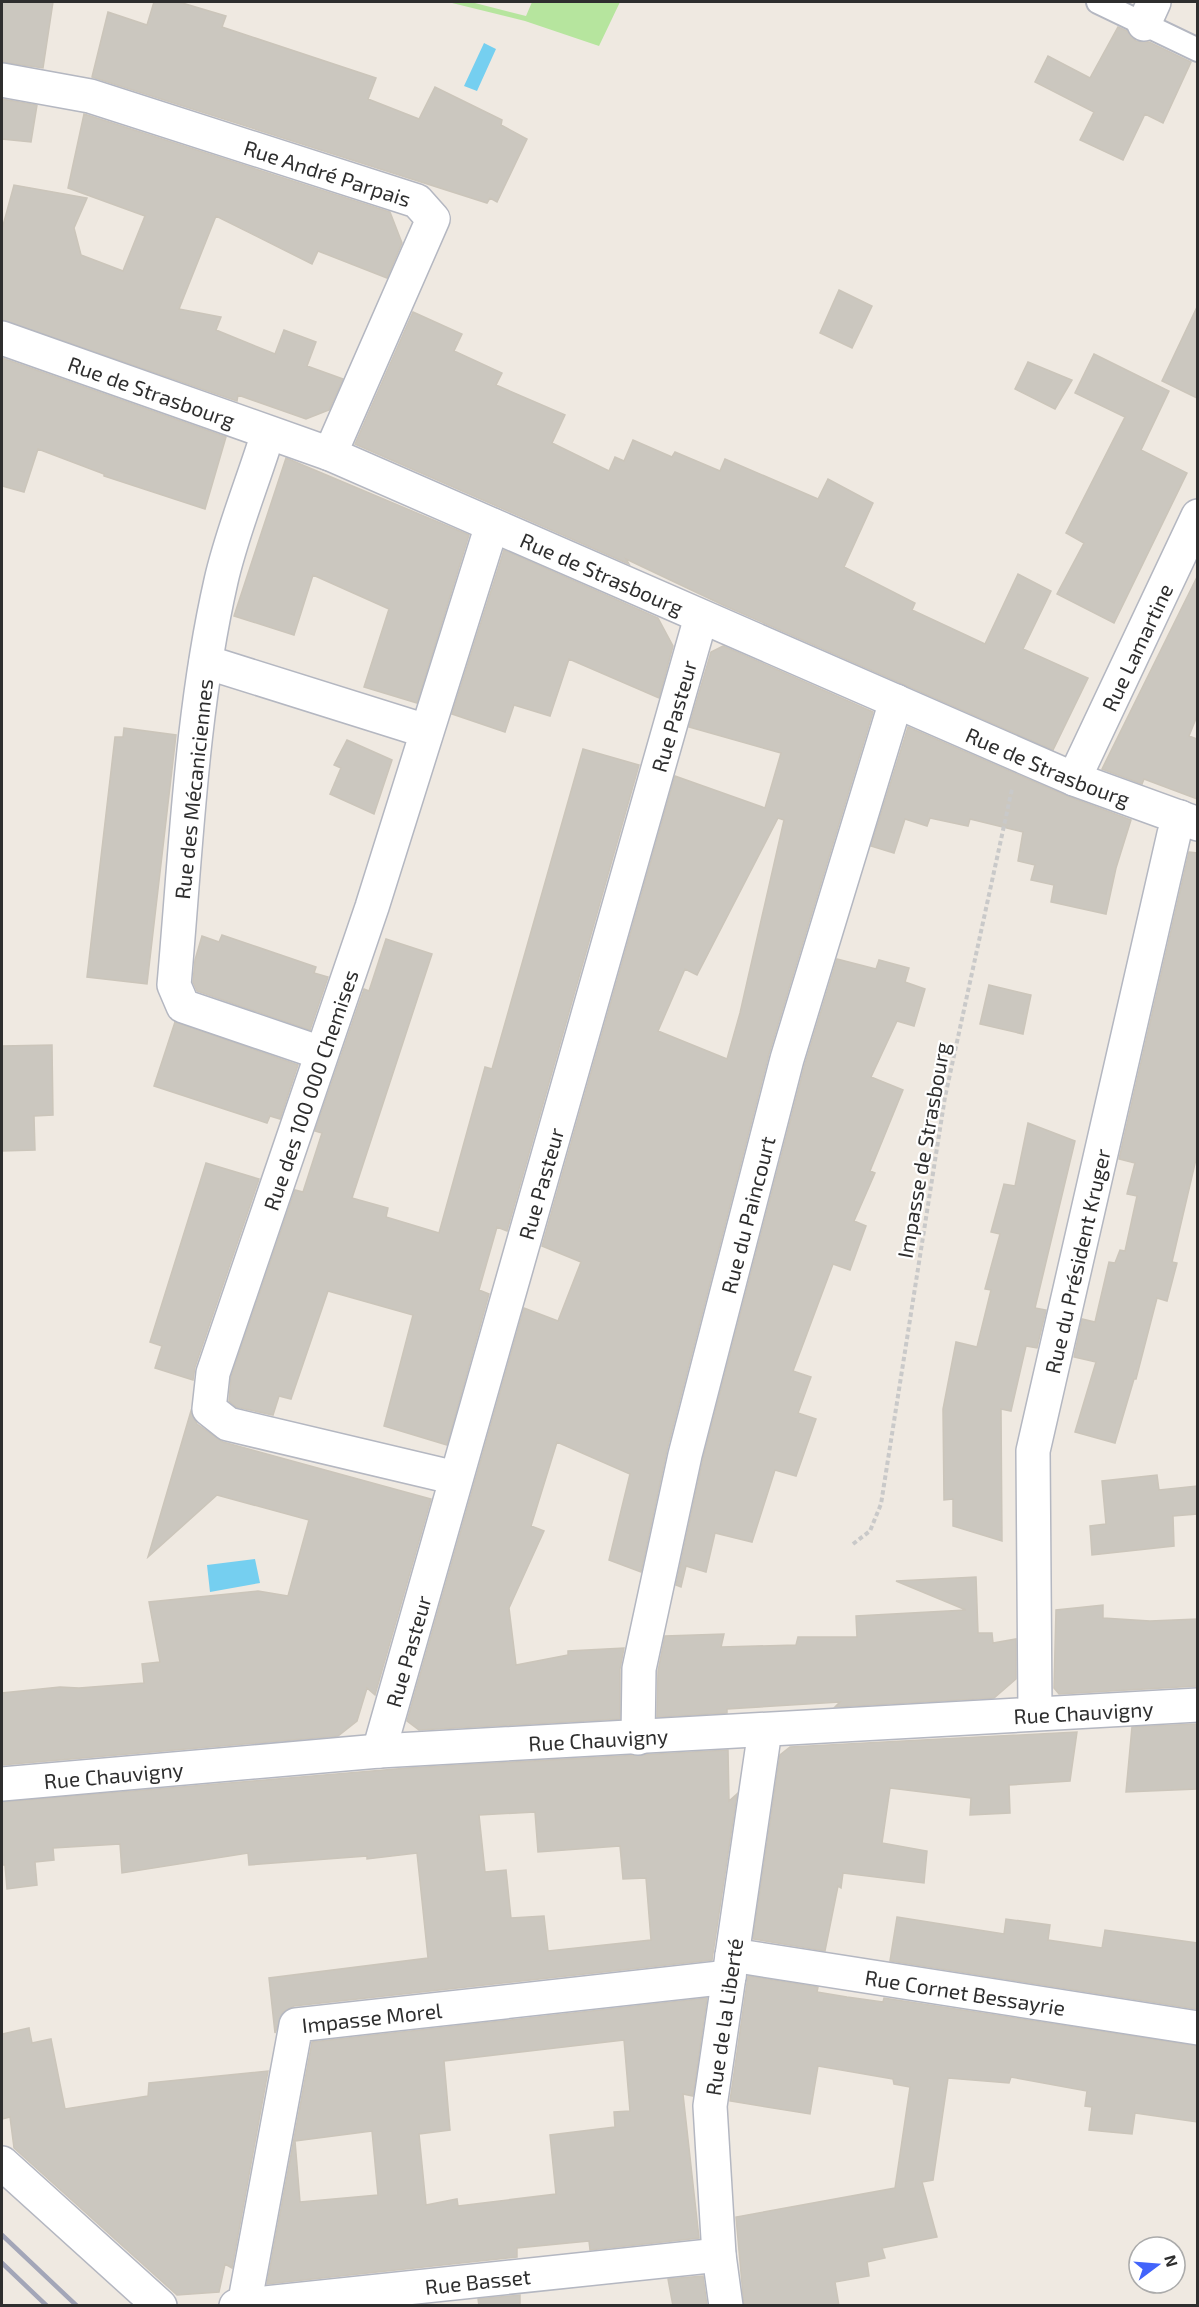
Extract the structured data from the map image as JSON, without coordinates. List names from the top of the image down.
{
  "streets": {
    "street": [
      "Rue André Parpais",
      "Rue de Strasbourg",
      "Rue Lamartine",
      "Rue Pasteur",
      "Rue des Mécaniciennes",
      "Rue des 100 000 Chemises",
      "Rue du Paincourt",
      "Rue du Président Kruger",
      "Rue Chauvigny",
      "Rue Cornet Bessayrie",
      "Rue de la Liberté",
      "Impasse Morel",
      "Rue Basset"
    ],
    "path": ["Impasse de Strasbourg"]
  },
  "crossings": [
    ["Rue André Parpais", "Rue de Strasbourg"],
    ["Rue de Strasbourg", "Rue Lamartine"],
    ["Rue de Strasbourg", "Rue Pasteur"],
    ["Rue de Strasbourg", "Rue des Mécaniciennes"],
    ["Rue de Strasbourg", "Rue des 100 000 Chemises"],
    ["Rue de Strasbourg", "Impasse de Strasbourg"],
    ["Rue de Strasbourg", "Rue du Paincourt"],
    ["Rue de Strasbourg", "Rue du Président Kruger"],
    ["Rue Pasteur", "Rue des 100 000 Chemises"],
    ["Rue Pasteur", "Rue Chauvigny"],
    ["Rue des Mécaniciennes", "Rue des 100 000 Chemises"],
    ["Rue du Paincourt", "Rue Chauvigny"],
    ["Rue du Président Kruger", "Rue Chauvigny"],
    ["Rue Chauvigny", "Rue de la Liberté"],
    ["Rue Cornet Bessayrie", "Rue de la Liberté"],
    ["Rue Cornet Bessayrie", "Impasse Morel"],
    ["Rue de la Liberté", "Impasse Morel"],
    ["Rue de la Liberté", "Rue Basset"],
    ["Impasse Morel", "Rue Basset"]
  ],
  "north": "right"
}
